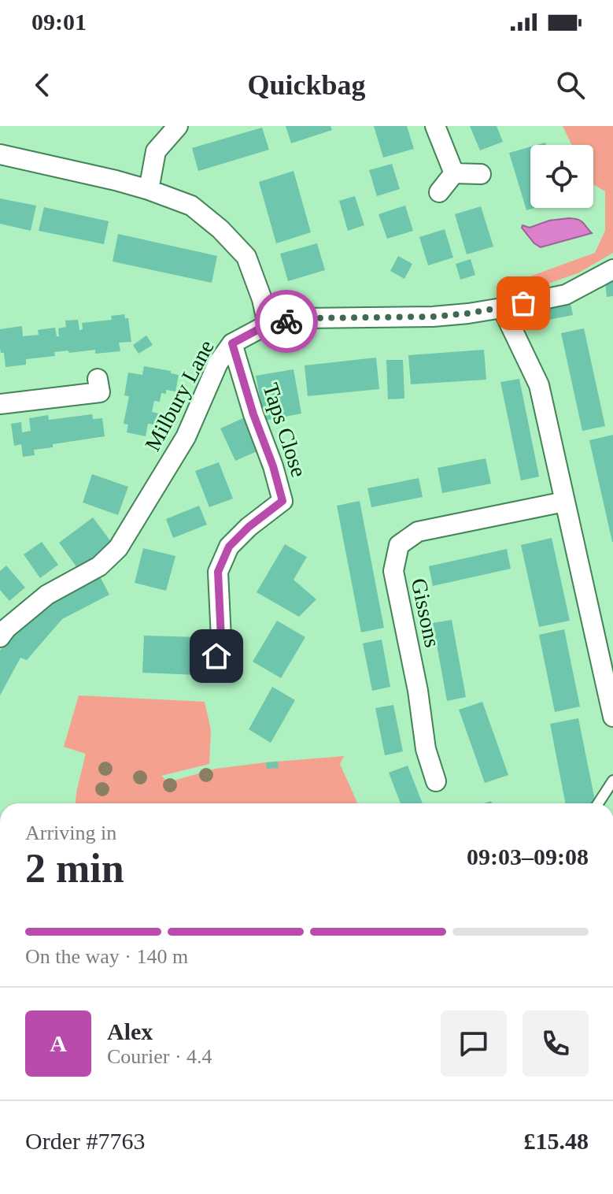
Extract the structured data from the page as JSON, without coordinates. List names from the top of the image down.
{
  "streets": {
    "street": ["Milbury Lane", "Taps Close", "Gissons"]
  },
  "crossings": [
    ["Milbury Lane", "Taps Close"]
  ],
  "page": {
    "status": "09:01",
    "header": "Quickbag",
    "heading": ["2 min", "Arriving in", "09:03–09:08"],
    "panel": [
      "Alex",
      "Courier · 4.4",
      "Order #7763",
      "£15.48"
    ],
    "bar": "On the way · 140 m",
    "round": "A"
  }
}
